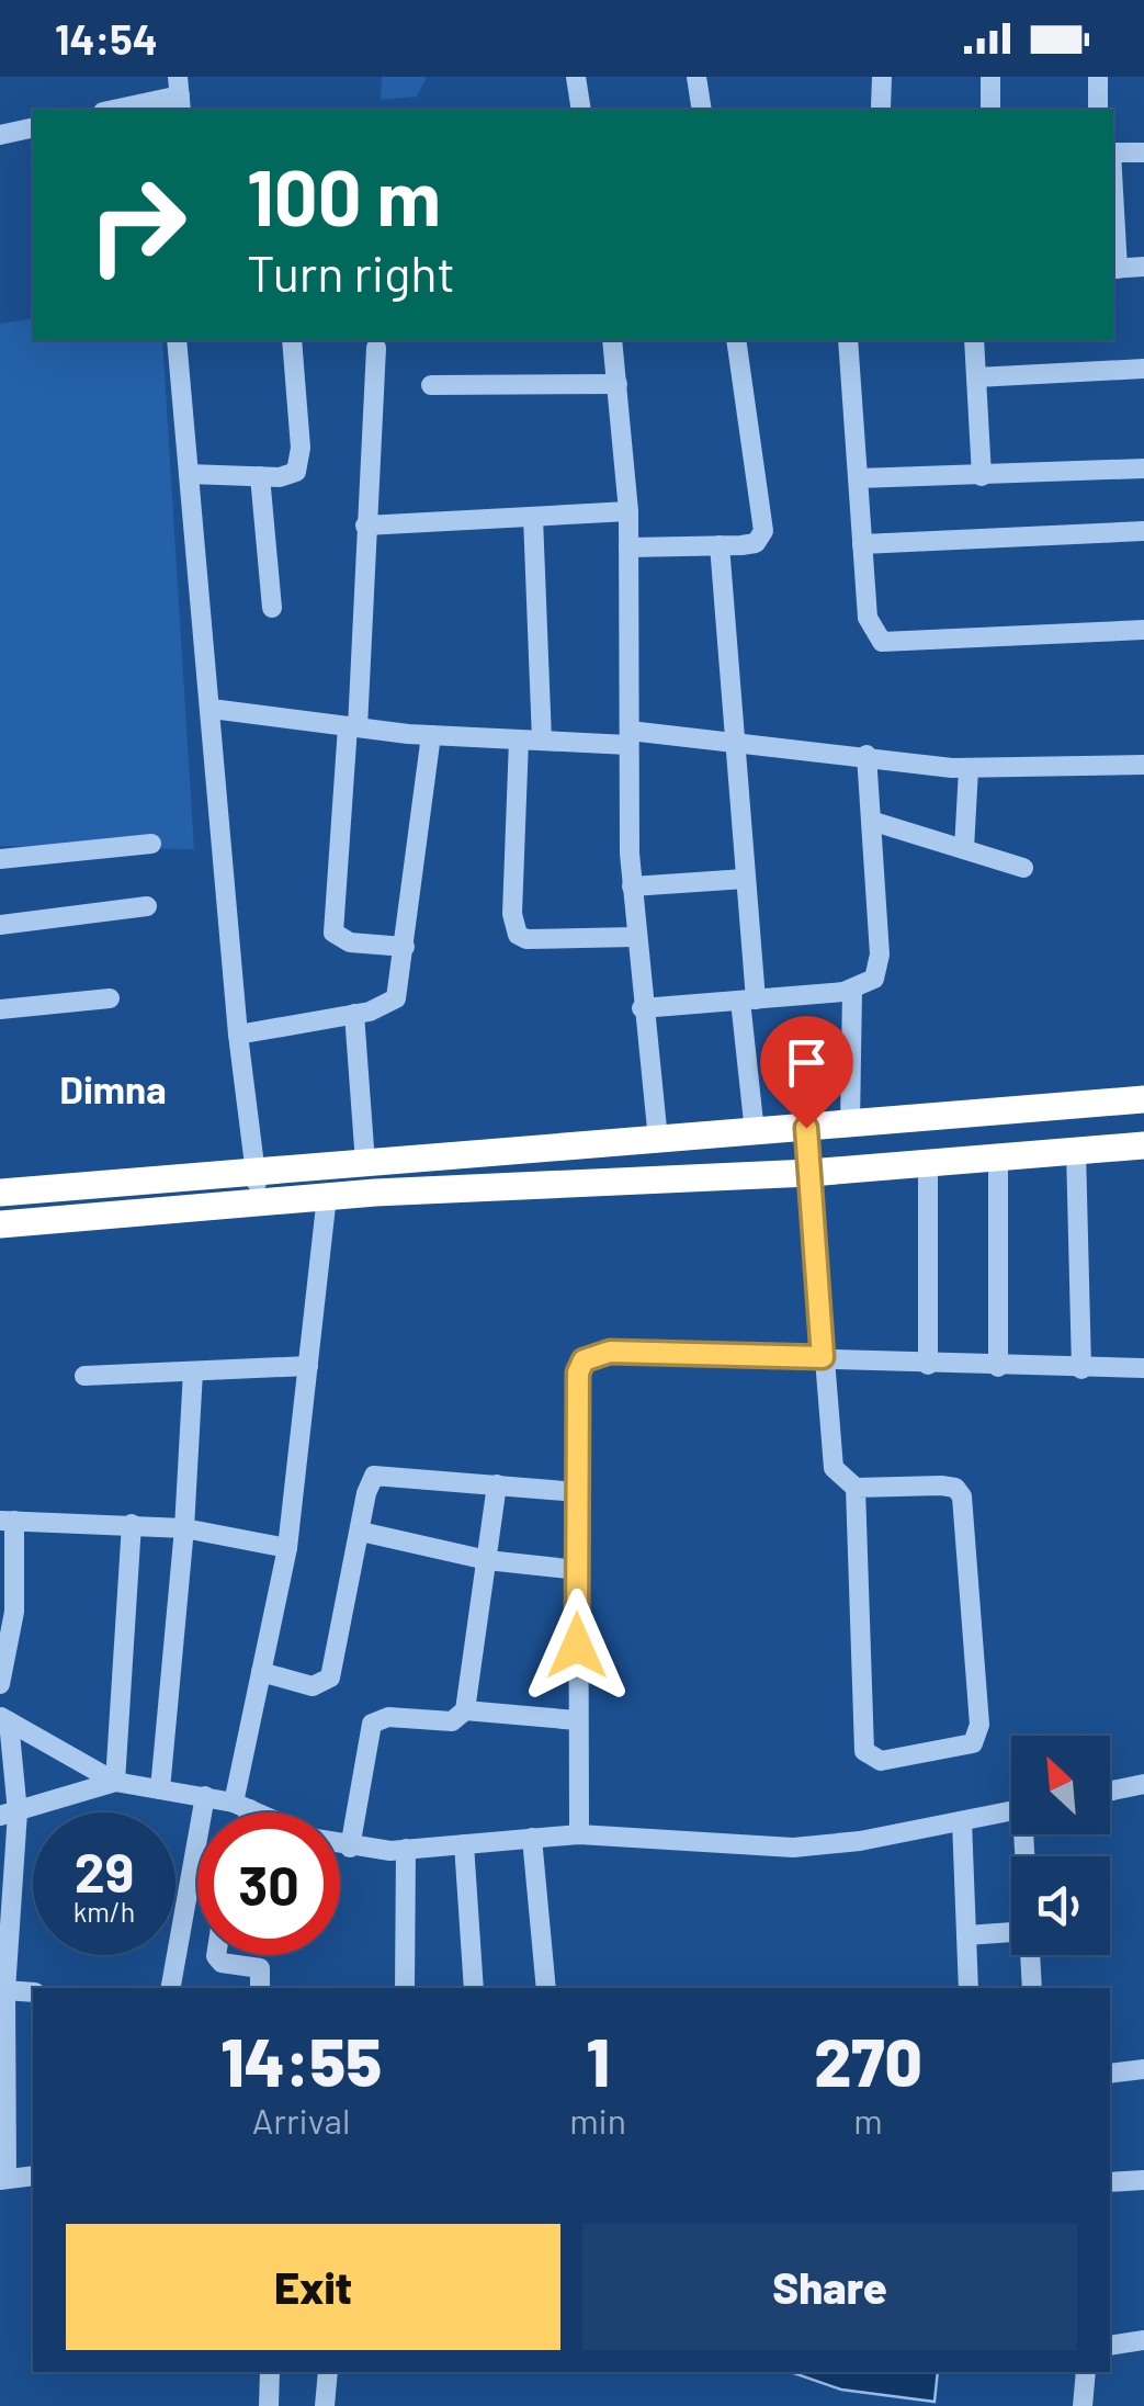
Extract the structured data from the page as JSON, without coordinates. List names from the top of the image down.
{
  "districts": ["Dimna"],
  "north": "top left",
  "page": {
    "status": "14:54",
    "turn": ["100 m", "Turn right"],
    "speed": "29 km/h",
    "limit": "30",
    "eta": [
      "14:55",
      "Arrival",
      "1",
      "min",
      "270",
      "m"
    ],
    "buttons": ["Exit", "Share"]
  }
}
